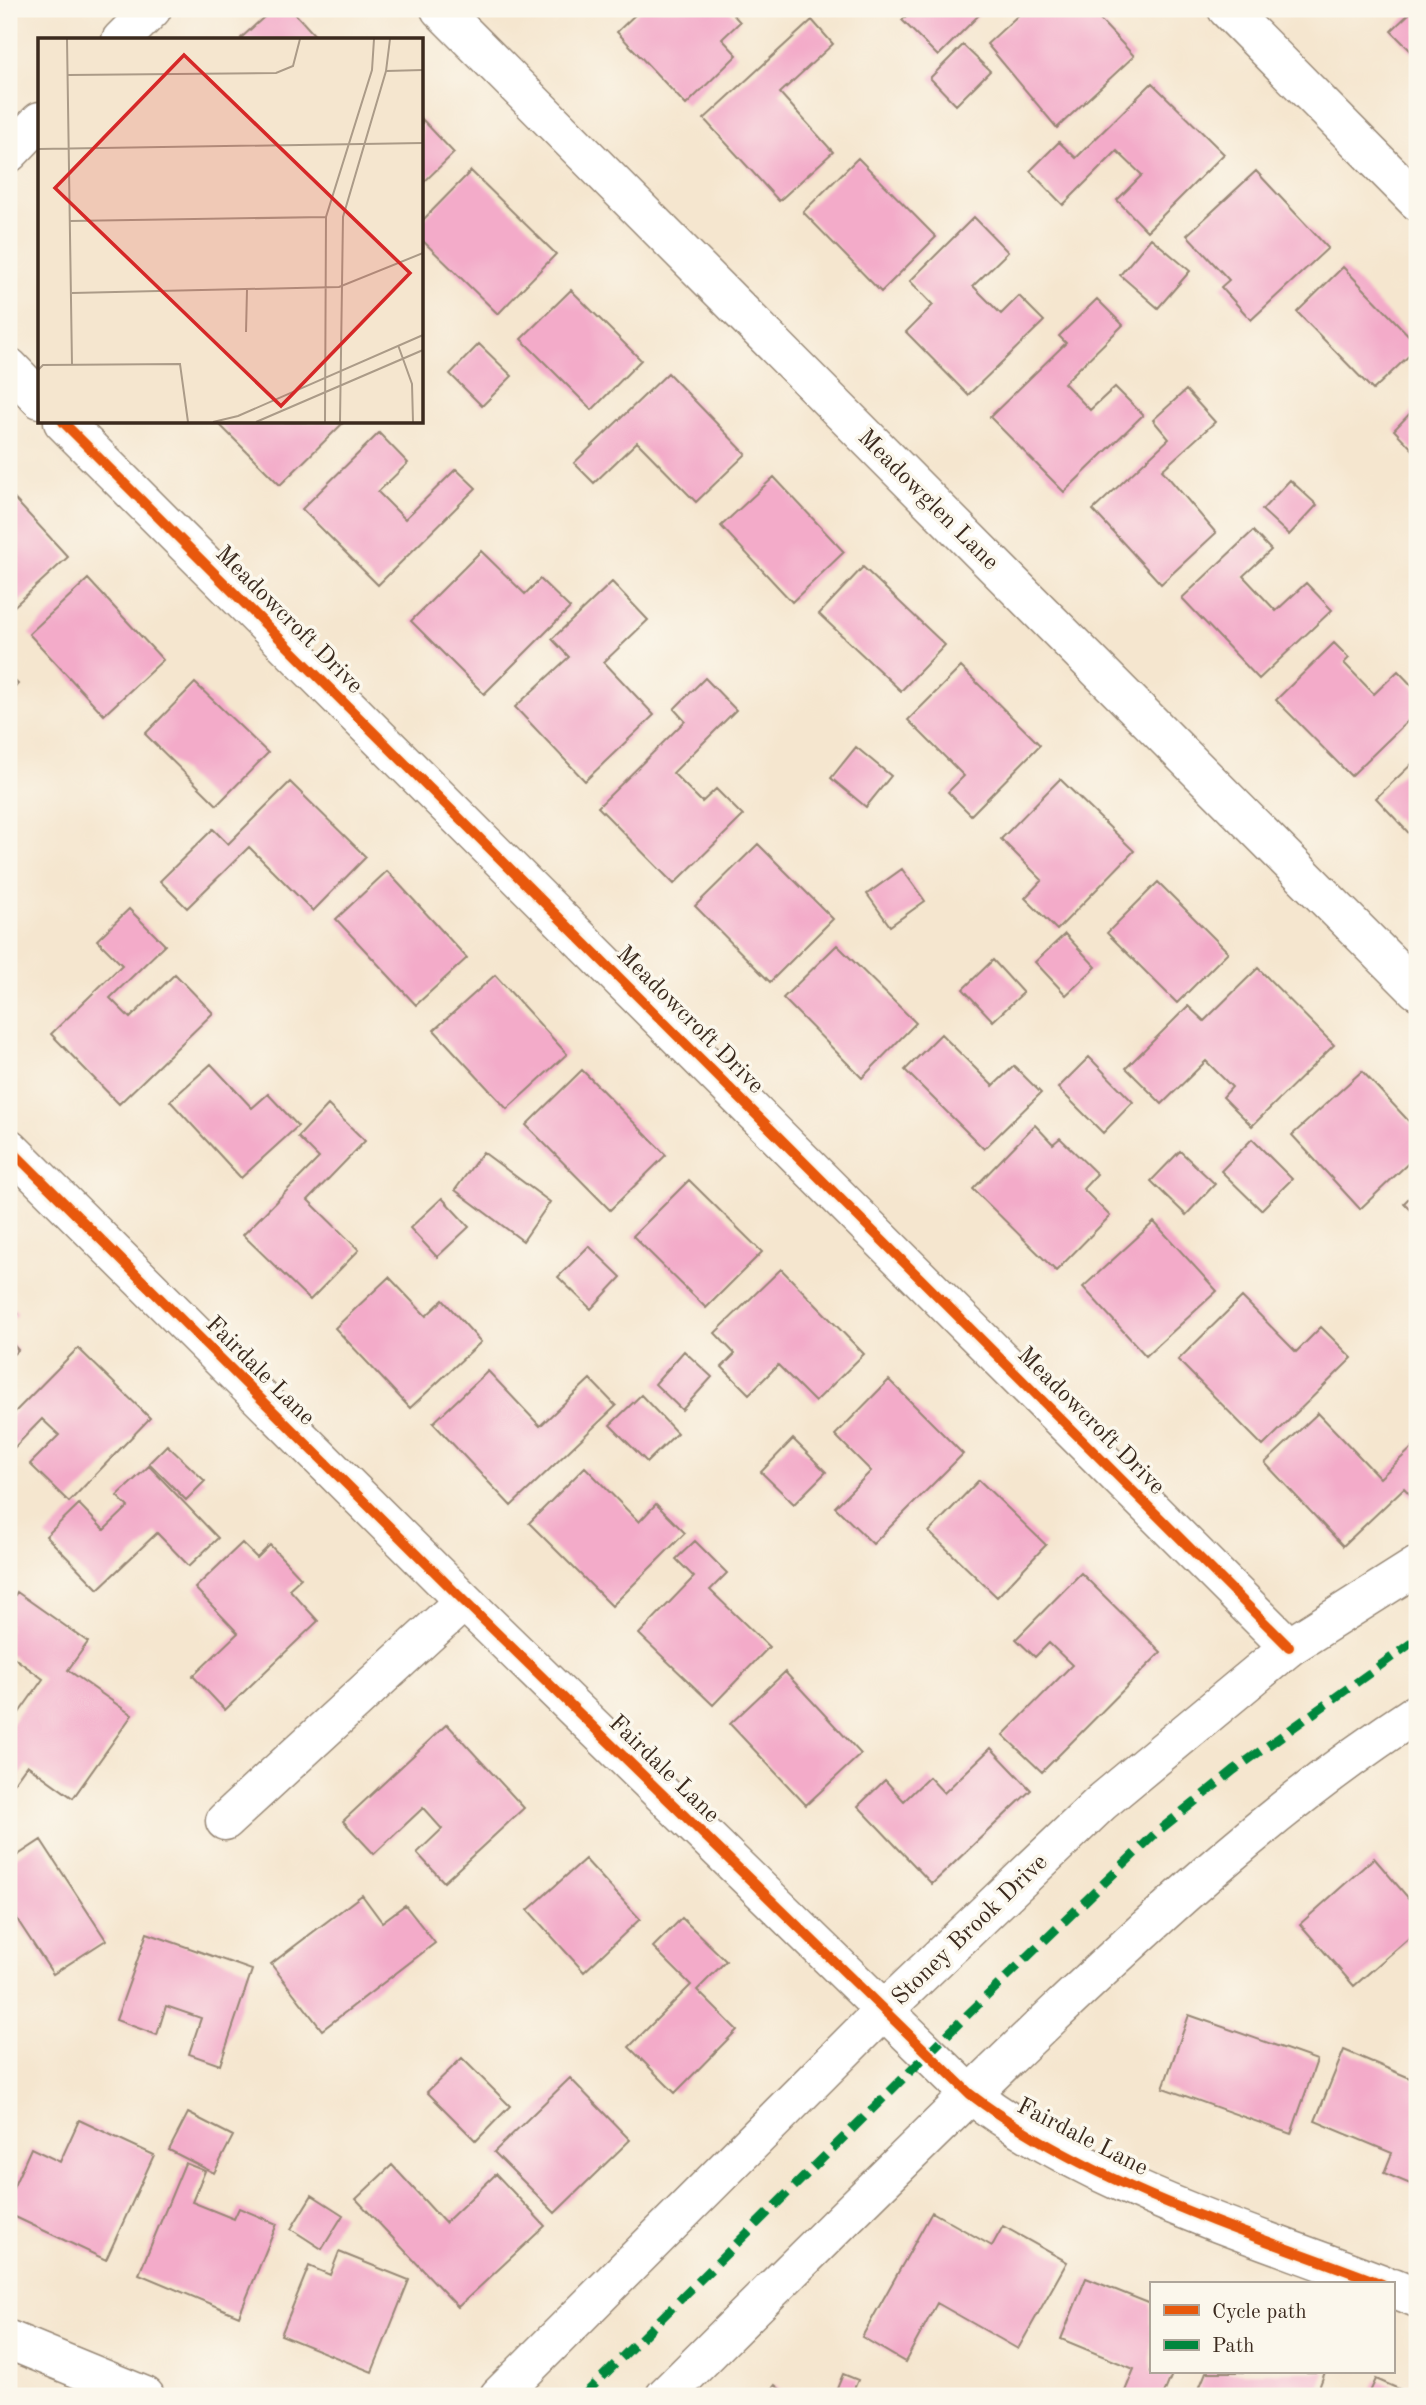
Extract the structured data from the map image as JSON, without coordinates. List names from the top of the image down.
{
  "streets": {
    "street": [
      "Meadowglen Lane",
      "Meadowcroft Drive",
      "Fairdale Lane",
      "Stoney Brook Drive"
    ]
  },
  "crossings": [
    ["Meadowcroft Drive", "Stoney Brook Drive"],
    ["Fairdale Lane", "Stoney Brook Drive"]
  ],
  "legend": ["Cycle path", "Path"]
}
